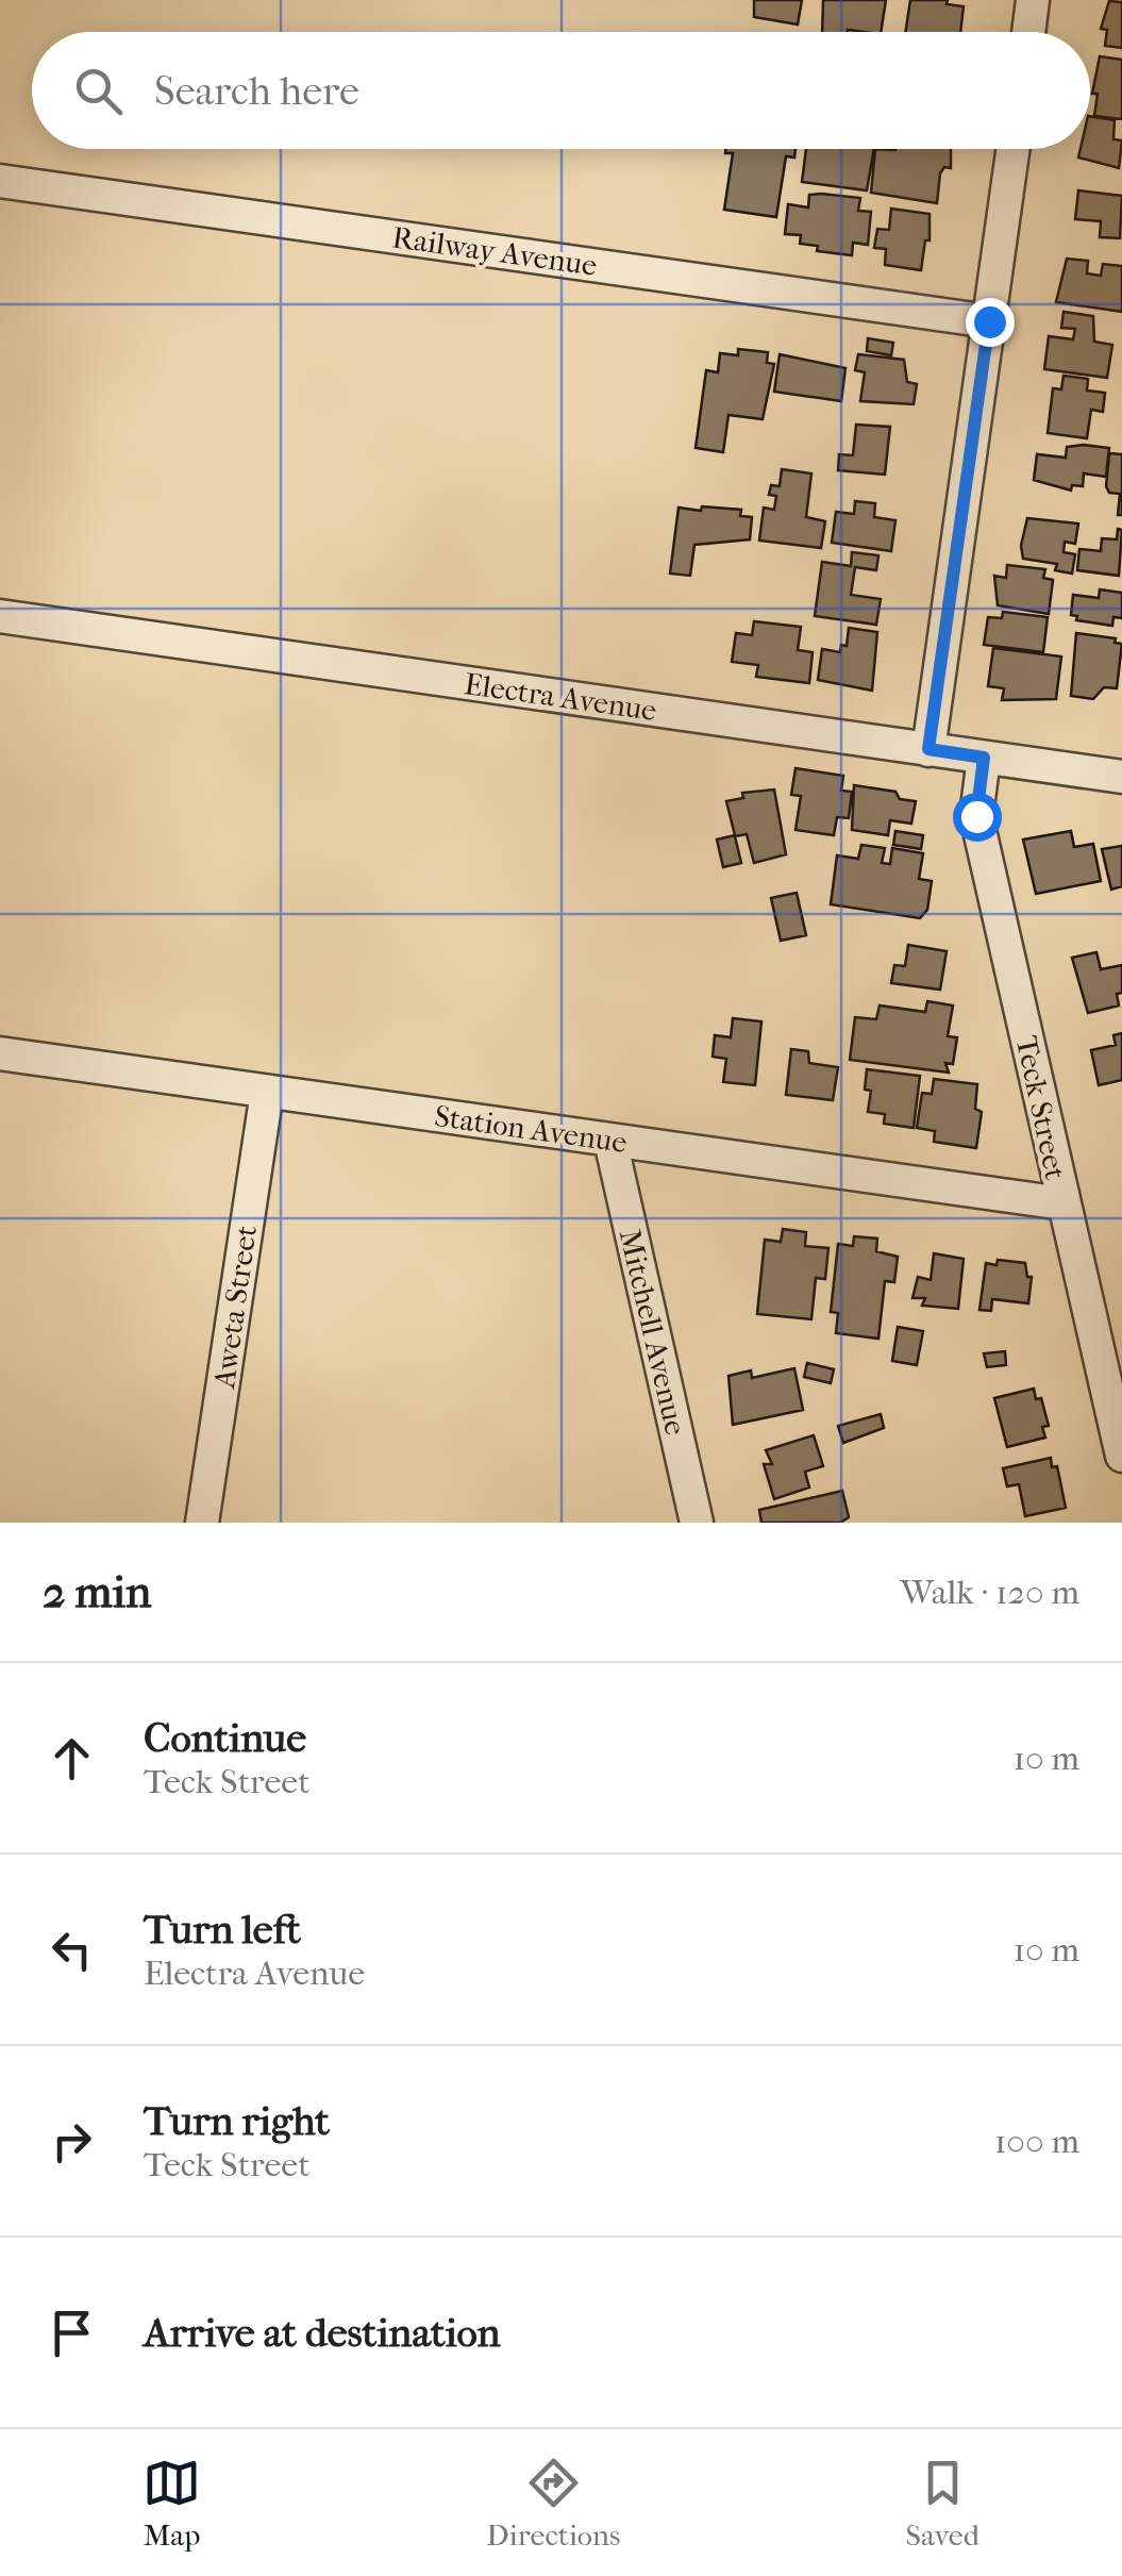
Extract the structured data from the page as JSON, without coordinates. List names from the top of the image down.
{
  "streets": {
    "street": [
      "Railway Avenue",
      "Electra Avenue",
      "Teck Street",
      "Station Avenue",
      "Aweta Street",
      "Mitchell Avenue"
    ]
  },
  "crossings": [
    ["Electra Avenue", "Teck Street"],
    ["Teck Street", "Station Avenue"],
    ["Station Avenue", "Aweta Street"],
    ["Station Avenue", "Mitchell Avenue"]
  ],
  "page": {
    "search": "Search here",
    "heading": ["2 min", "Walk · 120 m"],
    "list": [
      ["Continue", "Teck Street", "10 m"],
      ["Turn left", "Electra Avenue", "10 m"],
      ["Turn right", "Teck Street", "100 m"],
      "Arrive at destination"
    ],
    "nav": ["Map", "Directions", "Saved"]
  }
}
